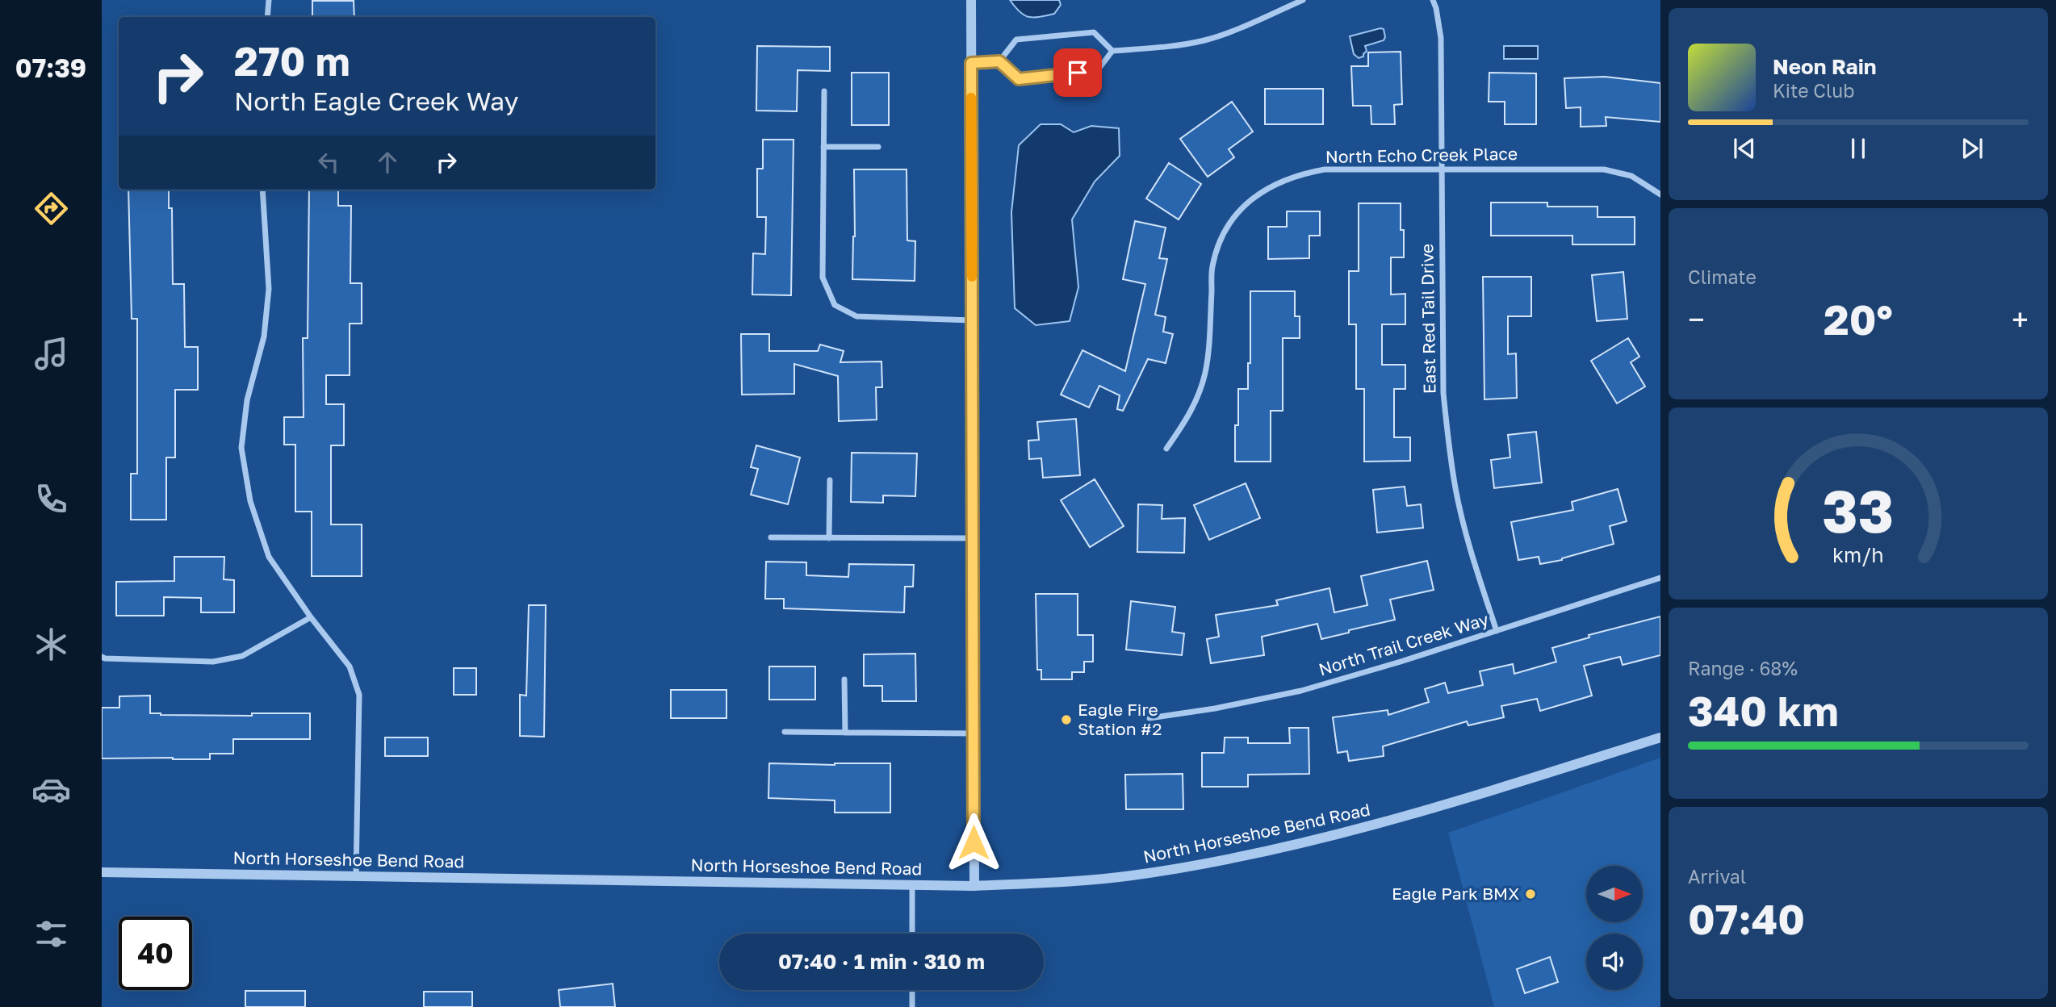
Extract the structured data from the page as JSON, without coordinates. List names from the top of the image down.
{
  "streets": {
    "street": [
      "North Echo Creek Place",
      "East Red Tail Drive",
      "North Trail Creek Way",
      "North Horseshoe Bend Road"
    ]
  },
  "crossings": [
    ["North Echo Creek Place", "East Red Tail Drive"],
    ["East Red Tail Drive", "North Trail Creek Way"]
  ],
  "places": ["Eagle Fire Station #2", "Eagle Park BMX"],
  "north": "right",
  "page": {
    "tabs": "07:39",
    "turn": ["270 m", "North Eagle Creek Way"],
    "song": ["Neon Rain", "Kite Club"],
    "tile": [
      "Climate",
      ["Range · 68%", "340 km"],
      ["Arrival", "07:40"]
    ],
    "heat": ["−", "20°", "+"],
    "limit": "40",
    "trip": "07:40 · 1 min · 310 m",
    "gauge": ["33", "km/h"]
  }
}
